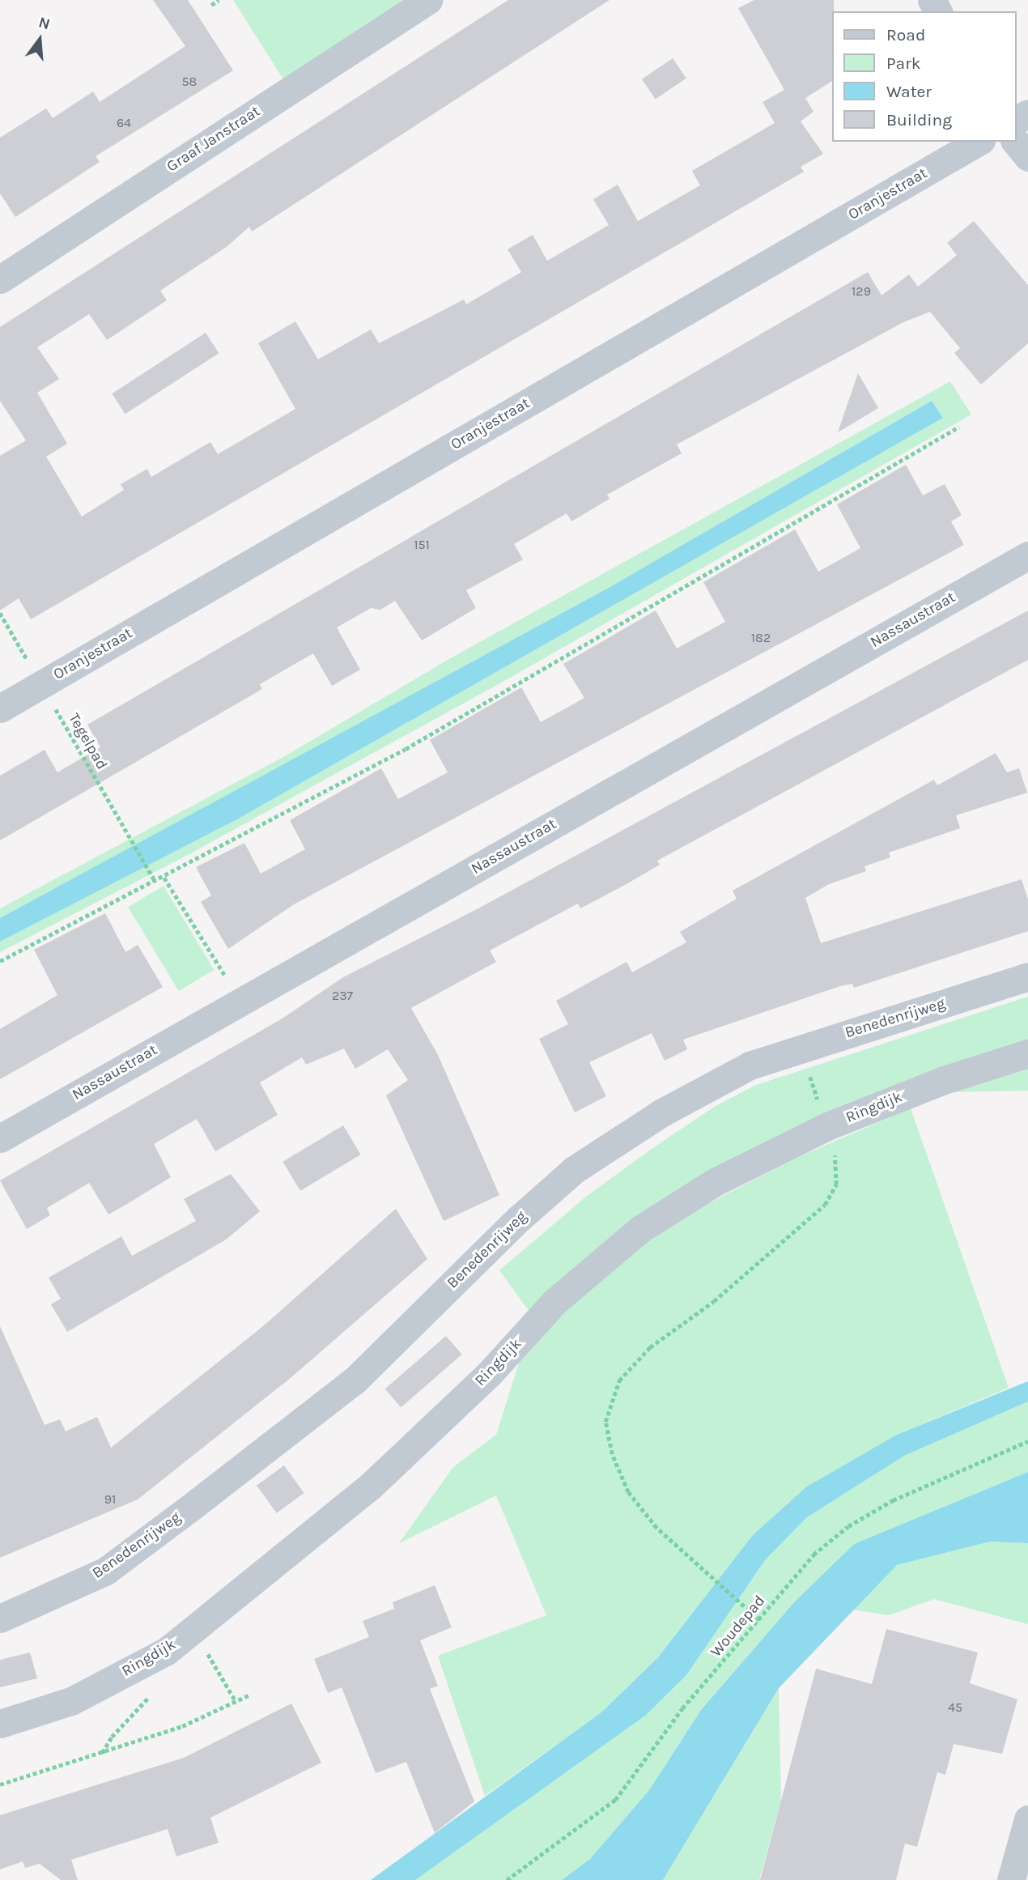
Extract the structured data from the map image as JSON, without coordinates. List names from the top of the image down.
{
  "streets": {
    "street": [
      "Graaf Janstraat",
      "Oranjestraat",
      "Nassaustraat",
      "Benedenrijweg",
      "Ringdijk"
    ],
    "path": ["Tegelpad", "Woudepad"]
  },
  "crossings": [
    ["Oranjestraat", "Tegelpad"]
  ],
  "house_numbers": [
    "58",
    "64",
    "129",
    "151",
    "182",
    "237",
    "91",
    "45"
  ],
  "legend": [
    "Road",
    "Park",
    "Water",
    "Building"
  ],
  "north": "top"
}
